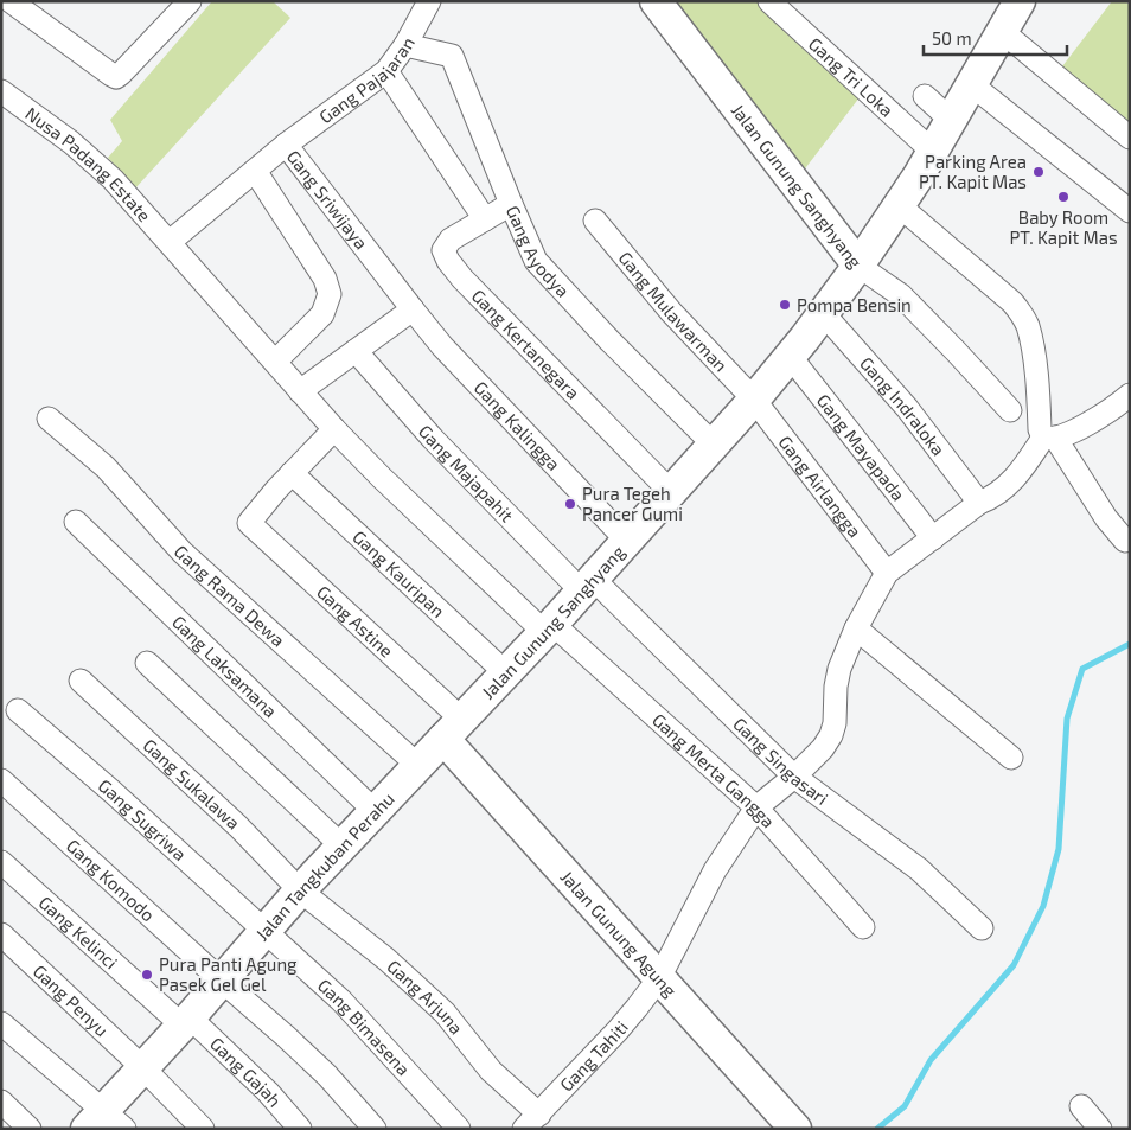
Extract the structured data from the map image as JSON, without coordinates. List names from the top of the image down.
{
  "streets": {
    "main road": ["Jalan Gunung Sanghyang", "Jalan Tangkuban Perahu", "Jalan Gunung Agung"],
    "street": [
      "Gang Tri Loka",
      "Gang Pajajaran",
      "Nusa Padang Estate",
      "Gang Sriwijaya",
      "Gang Ayodya",
      "Gang Mulawarman",
      "Gang Kertanegara",
      "Gang Indraloka",
      "Gang Kalingga",
      "Gang Mayapada",
      "Gang Majapahit",
      "Gang Airlangga",
      "Gang Kauripan",
      "Gang Rama Dewa",
      "Gang Astine",
      "Gang Laksamana",
      "Gang Singasari",
      "Gang Merta Gangga",
      "Gang Sukalawa",
      "Gang Sugriwa",
      "Gang Komodo",
      "Gang Kelinci",
      "Gang Arjuna",
      "Gang Penyu",
      "Gang Bimasena",
      "Gang Tahiti",
      "Gang Gajah"
    ]
  },
  "crossings": [
    ["Gang Pajajaran", "Gang Sriwijaya"],
    ["Gang Pajajaran", "Gang Ayodya"],
    ["Nusa Padang Estate", "Gang Sriwijaya"],
    ["Jalan Gunung Sanghyang", "Gang Ayodya"],
    ["Jalan Gunung Sanghyang", "Gang Mulawarman"],
    ["Jalan Gunung Sanghyang", "Gang Kertanegara"],
    ["Jalan Gunung Sanghyang", "Gang Indraloka"],
    ["Jalan Gunung Sanghyang", "Gang Kalingga"],
    ["Jalan Gunung Sanghyang", "Gang Mayapada"],
    ["Jalan Gunung Sanghyang", "Gang Majapahit"],
    ["Jalan Gunung Sanghyang", "Gang Airlangga"],
    ["Jalan Gunung Sanghyang", "Gang Kauripan"],
    ["Jalan Gunung Sanghyang", "Gang Astine"],
    ["Jalan Gunung Sanghyang", "Gang Singasari"],
    ["Jalan Gunung Sanghyang", "Gang Merta Gangga"],
    ["Jalan Gunung Sanghyang", "Jalan Tangkuban Perahu"],
    ["Jalan Gunung Sanghyang", "Jalan Gunung Agung"],
    ["Gang Sriwijaya", "Gang Kalingga"],
    ["Gang Ayodya", "Gang Kertanegara"],
    ["Gang Mulawarman", "Gang Airlangga"],
    ["Gang Majapahit", "Gang Singasari"],
    ["Gang Airlangga", "Gang Tahiti"],
    ["Gang Kauripan", "Gang Astine"],
    ["Gang Rama Dewa", "Jalan Tangkuban Perahu"],
    ["Gang Astine", "Jalan Tangkuban Perahu"],
    ["Gang Astine", "Jalan Gunung Agung"],
    ["Gang Laksamana", "Jalan Tangkuban Perahu"],
    ["Gang Singasari", "Gang Tahiti"],
    ["Gang Merta Gangga", "Gang Tahiti"],
    ["Gang Sukalawa", "Jalan Tangkuban Perahu"],
    ["Gang Sukalawa", "Gang Arjuna"],
    ["Gang Sugriwa", "Jalan Tangkuban Perahu"],
    ["Gang Sugriwa", "Gang Bimasena"],
    ["Jalan Tangkuban Perahu", "Gang Komodo"],
    ["Jalan Tangkuban Perahu", "Gang Kelinci"],
    ["Jalan Tangkuban Perahu", "Jalan Gunung Agung"],
    ["Jalan Tangkuban Perahu", "Gang Arjuna"],
    ["Jalan Tangkuban Perahu", "Gang Penyu"],
    ["Jalan Tangkuban Perahu", "Gang Bimasena"],
    ["Jalan Tangkuban Perahu", "Gang Gajah"],
    ["Gang Kelinci", "Gang Gajah"],
    ["Jalan Gunung Agung", "Gang Tahiti"],
    ["Gang Arjuna", "Gang Tahiti"]
  ],
  "places": [
    "Parking Area PT. Kapit Mas",
    "Baby Room PT. Kapit Mas",
    "Pompa Bensin",
    "Pura Tegeh Pancer Gumi",
    "Pura Panti Agung Pasek Gel Gel"
  ],
  "scale_bar": "50 m"
}
